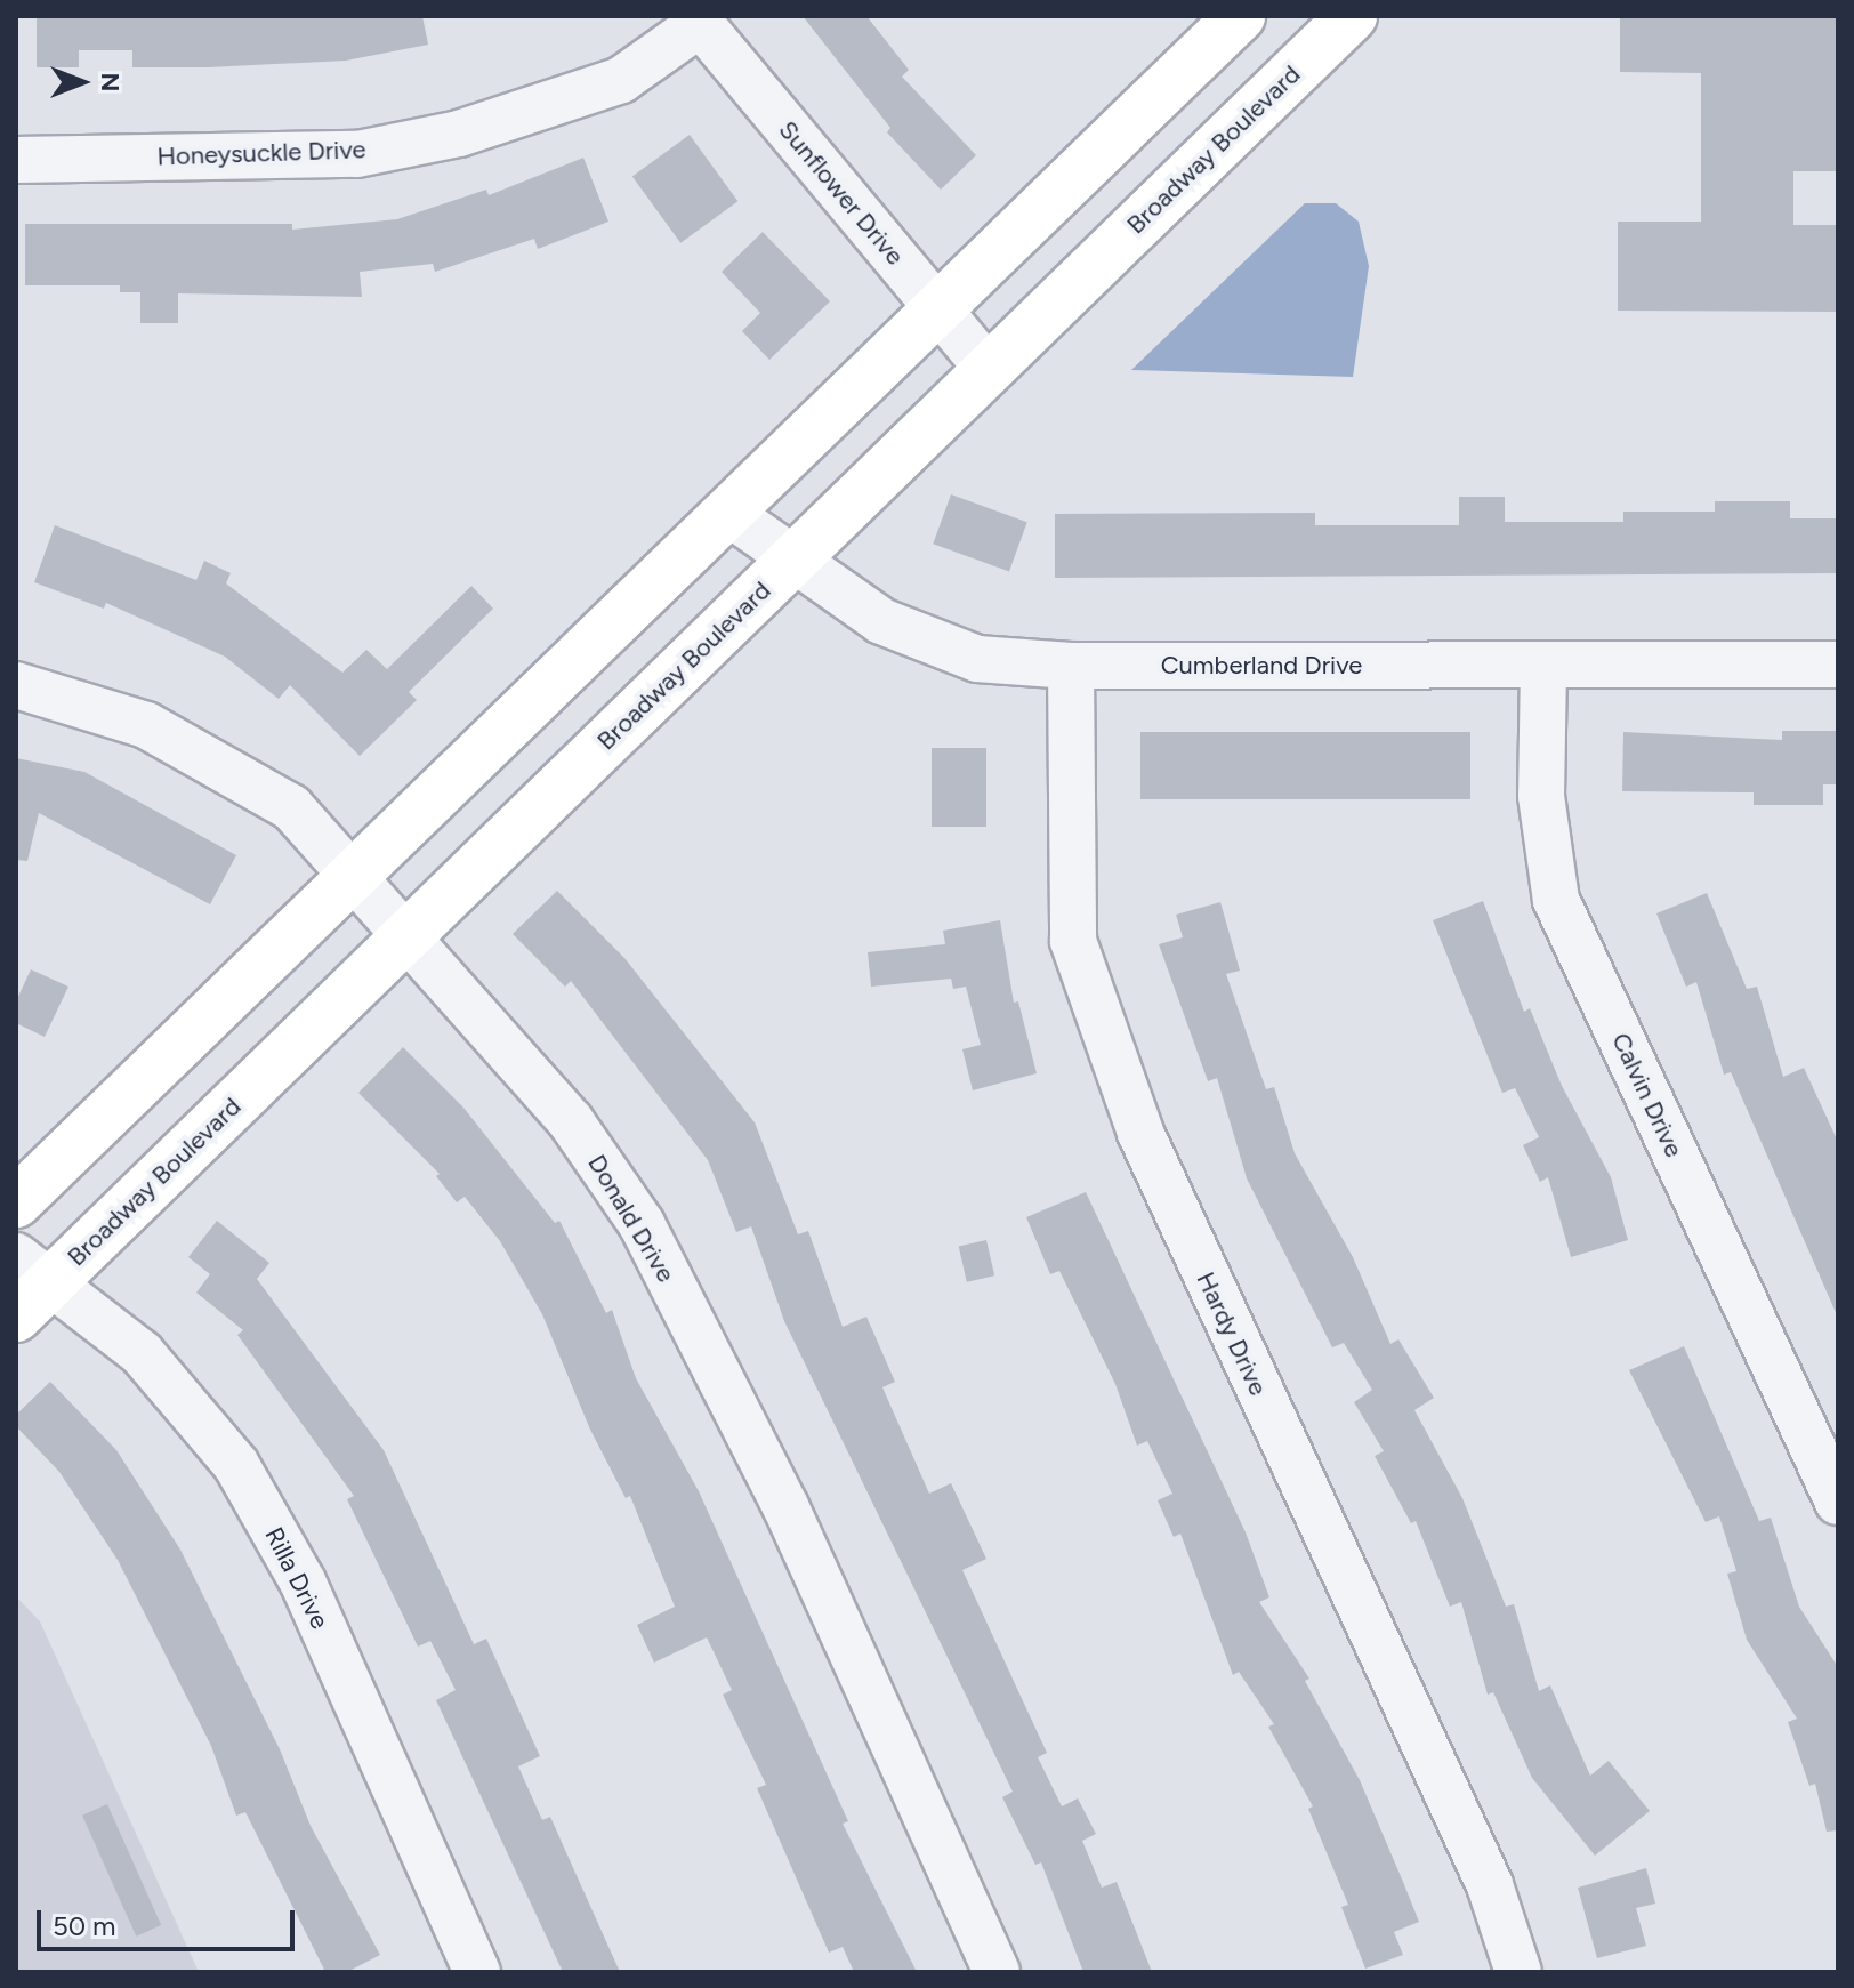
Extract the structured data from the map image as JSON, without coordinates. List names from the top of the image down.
{
  "streets": {
    "main road": ["Broadway Boulevard"],
    "street": [
      "Honeysuckle Drive",
      "Sunflower Drive",
      "Cumberland Drive",
      "Calvin Drive",
      "Donald Drive",
      "Hardy Drive",
      "Rilla Drive"
    ]
  },
  "crossings": [
    ["Broadway Boulevard", "Sunflower Drive"],
    ["Broadway Boulevard", "Cumberland Drive"],
    ["Broadway Boulevard", "Donald Drive"],
    ["Broadway Boulevard", "Rilla Drive"],
    ["Honeysuckle Drive", "Sunflower Drive"],
    ["Cumberland Drive", "Calvin Drive"],
    ["Cumberland Drive", "Hardy Drive"]
  ],
  "scale_bar": "50 m",
  "north": "right"
}
